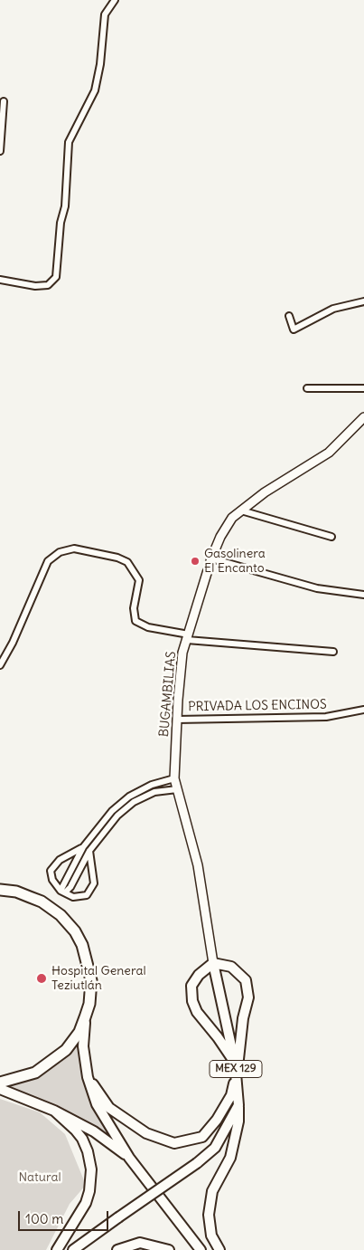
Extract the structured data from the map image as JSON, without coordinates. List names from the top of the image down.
{
  "streets": {
    "main road": ["BUGAMBILIAS", "MEX 129"],
    "street": ["PRIVADA LOS ENCINOS"]
  },
  "crossings": [
    ["BUGAMBILIAS", "PRIVADA LOS ENCINOS"],
    ["BUGAMBILIAS", "MEX 129"]
  ],
  "parks": ["Natural"],
  "places": ["Gasolinera El Encanto", "Hospital General Teziutlán"],
  "scale_bar": "100 m"
}
